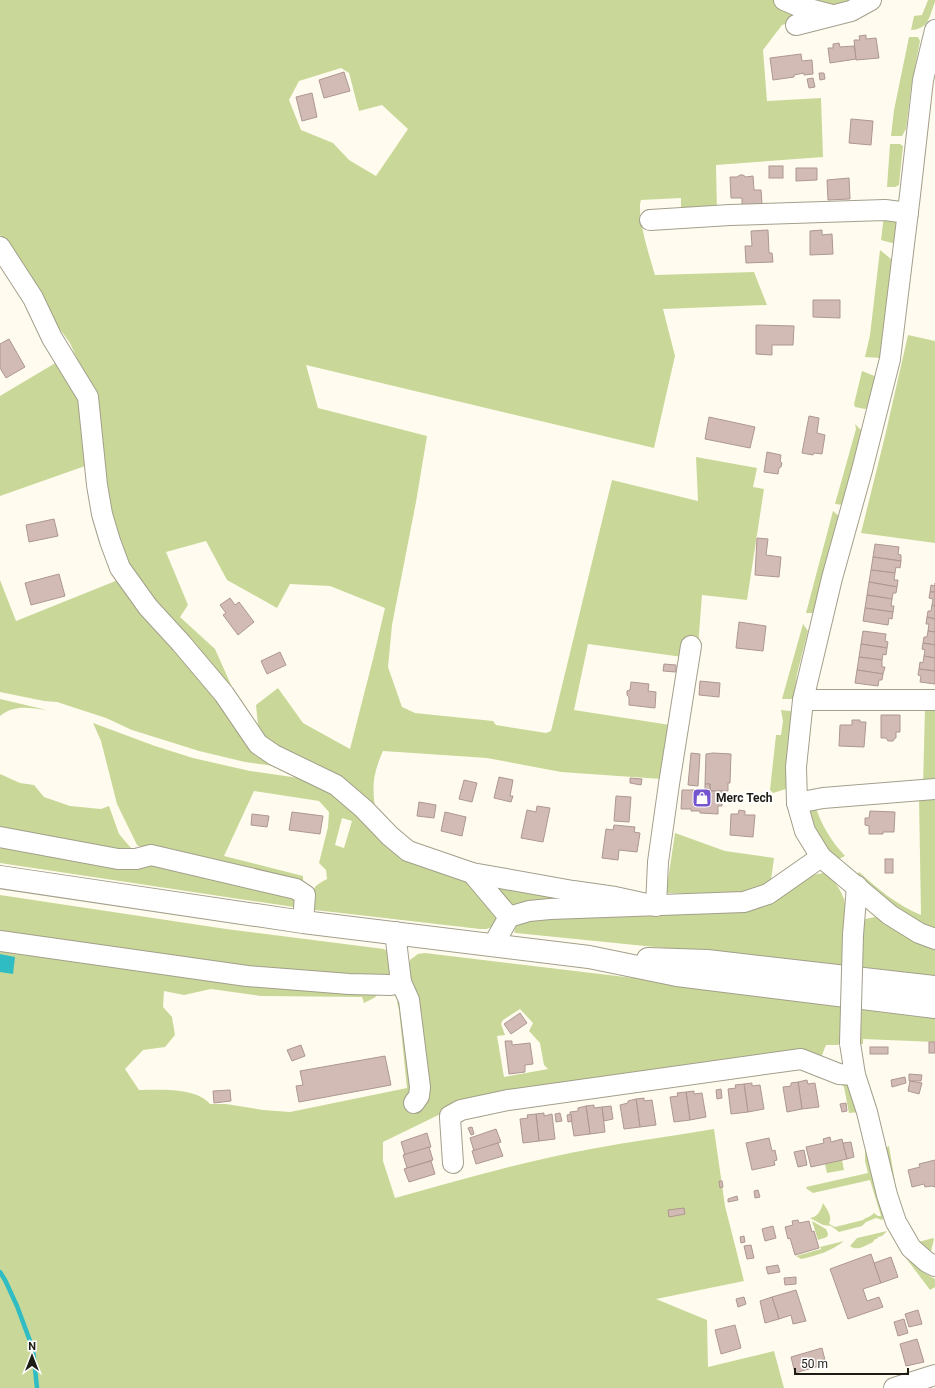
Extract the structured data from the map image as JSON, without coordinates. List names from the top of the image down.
{
  "places": {
    "shop": ["Merc Tech"]
  },
  "scale_bar": "50 m",
  "north": "top"
}
